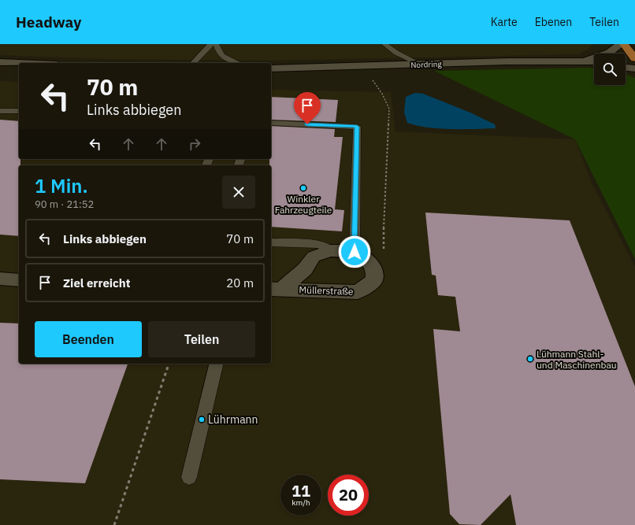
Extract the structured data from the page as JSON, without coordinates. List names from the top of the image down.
{
  "streets": {
    "street": ["Nordring", "Müllerstraße"]
  },
  "places": ["Winkler Fahrzeugteile", "Lühmann Stahl- und Maschinenbau", "Lührmann"],
  "page": {
    "header": "Headway",
    "nav": ["Karte", "Ebenen", "Teilen"],
    "turn": ["70 m", "Links abbiegen"],
    "heading": ["1 Min.", "90 m · 21:52"],
    "list": [
      {
        "name": "Links abbiegen",
        "value": "70 m"
      },
      {
        "name": "Ziel erreicht",
        "value": "20 m"
      }
    ],
    "buttons": ["Beenden", "Teilen"],
    "speed": "11 km/h",
    "limit": "20"
  }
}
